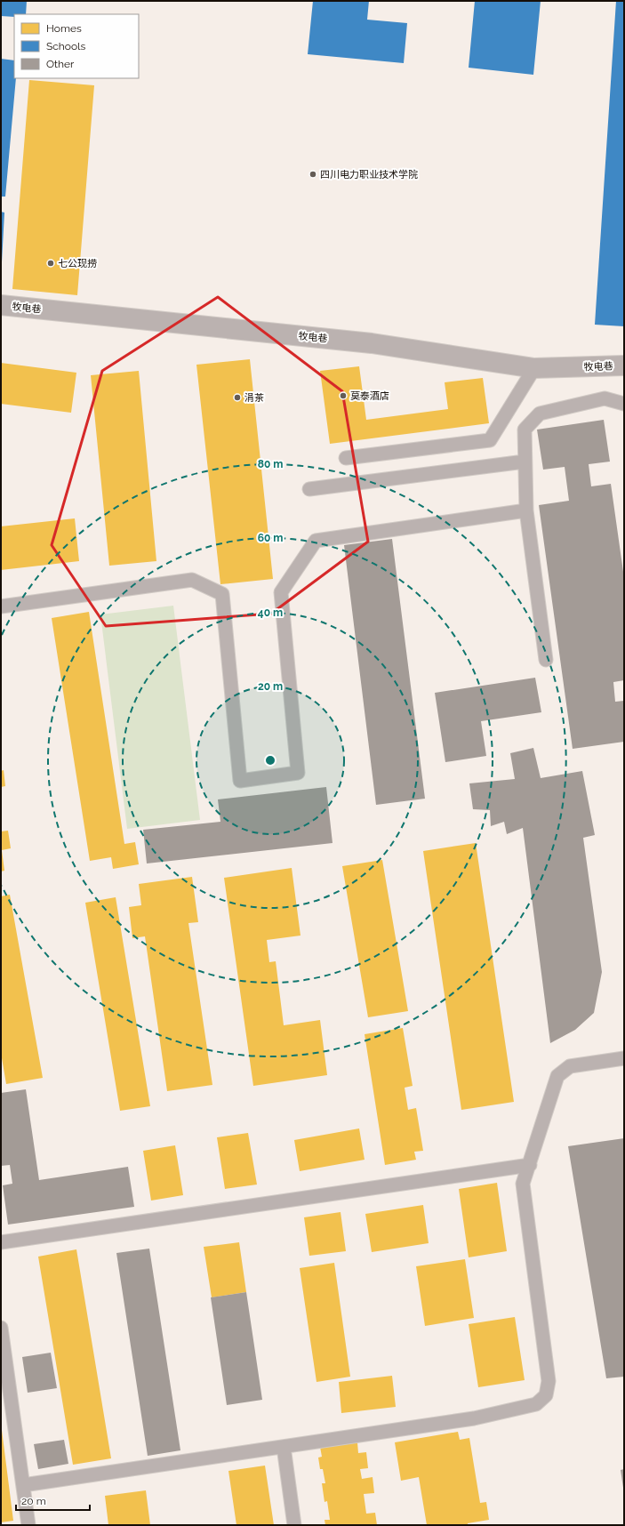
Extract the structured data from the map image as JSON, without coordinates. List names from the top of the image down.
{
  "streets": {
    "street": ["牧电巷"]
  },
  "places": [
    "四川电力职业技术学院",
    "七公现捞",
    "莫泰酒店",
    "涓茶"
  ],
  "legend": ["Homes", "Schools", "Other"],
  "scale_bar": "20 m",
  "rings": [
    "80 m",
    "60 m",
    "40 m",
    "20 m"
  ]
}
